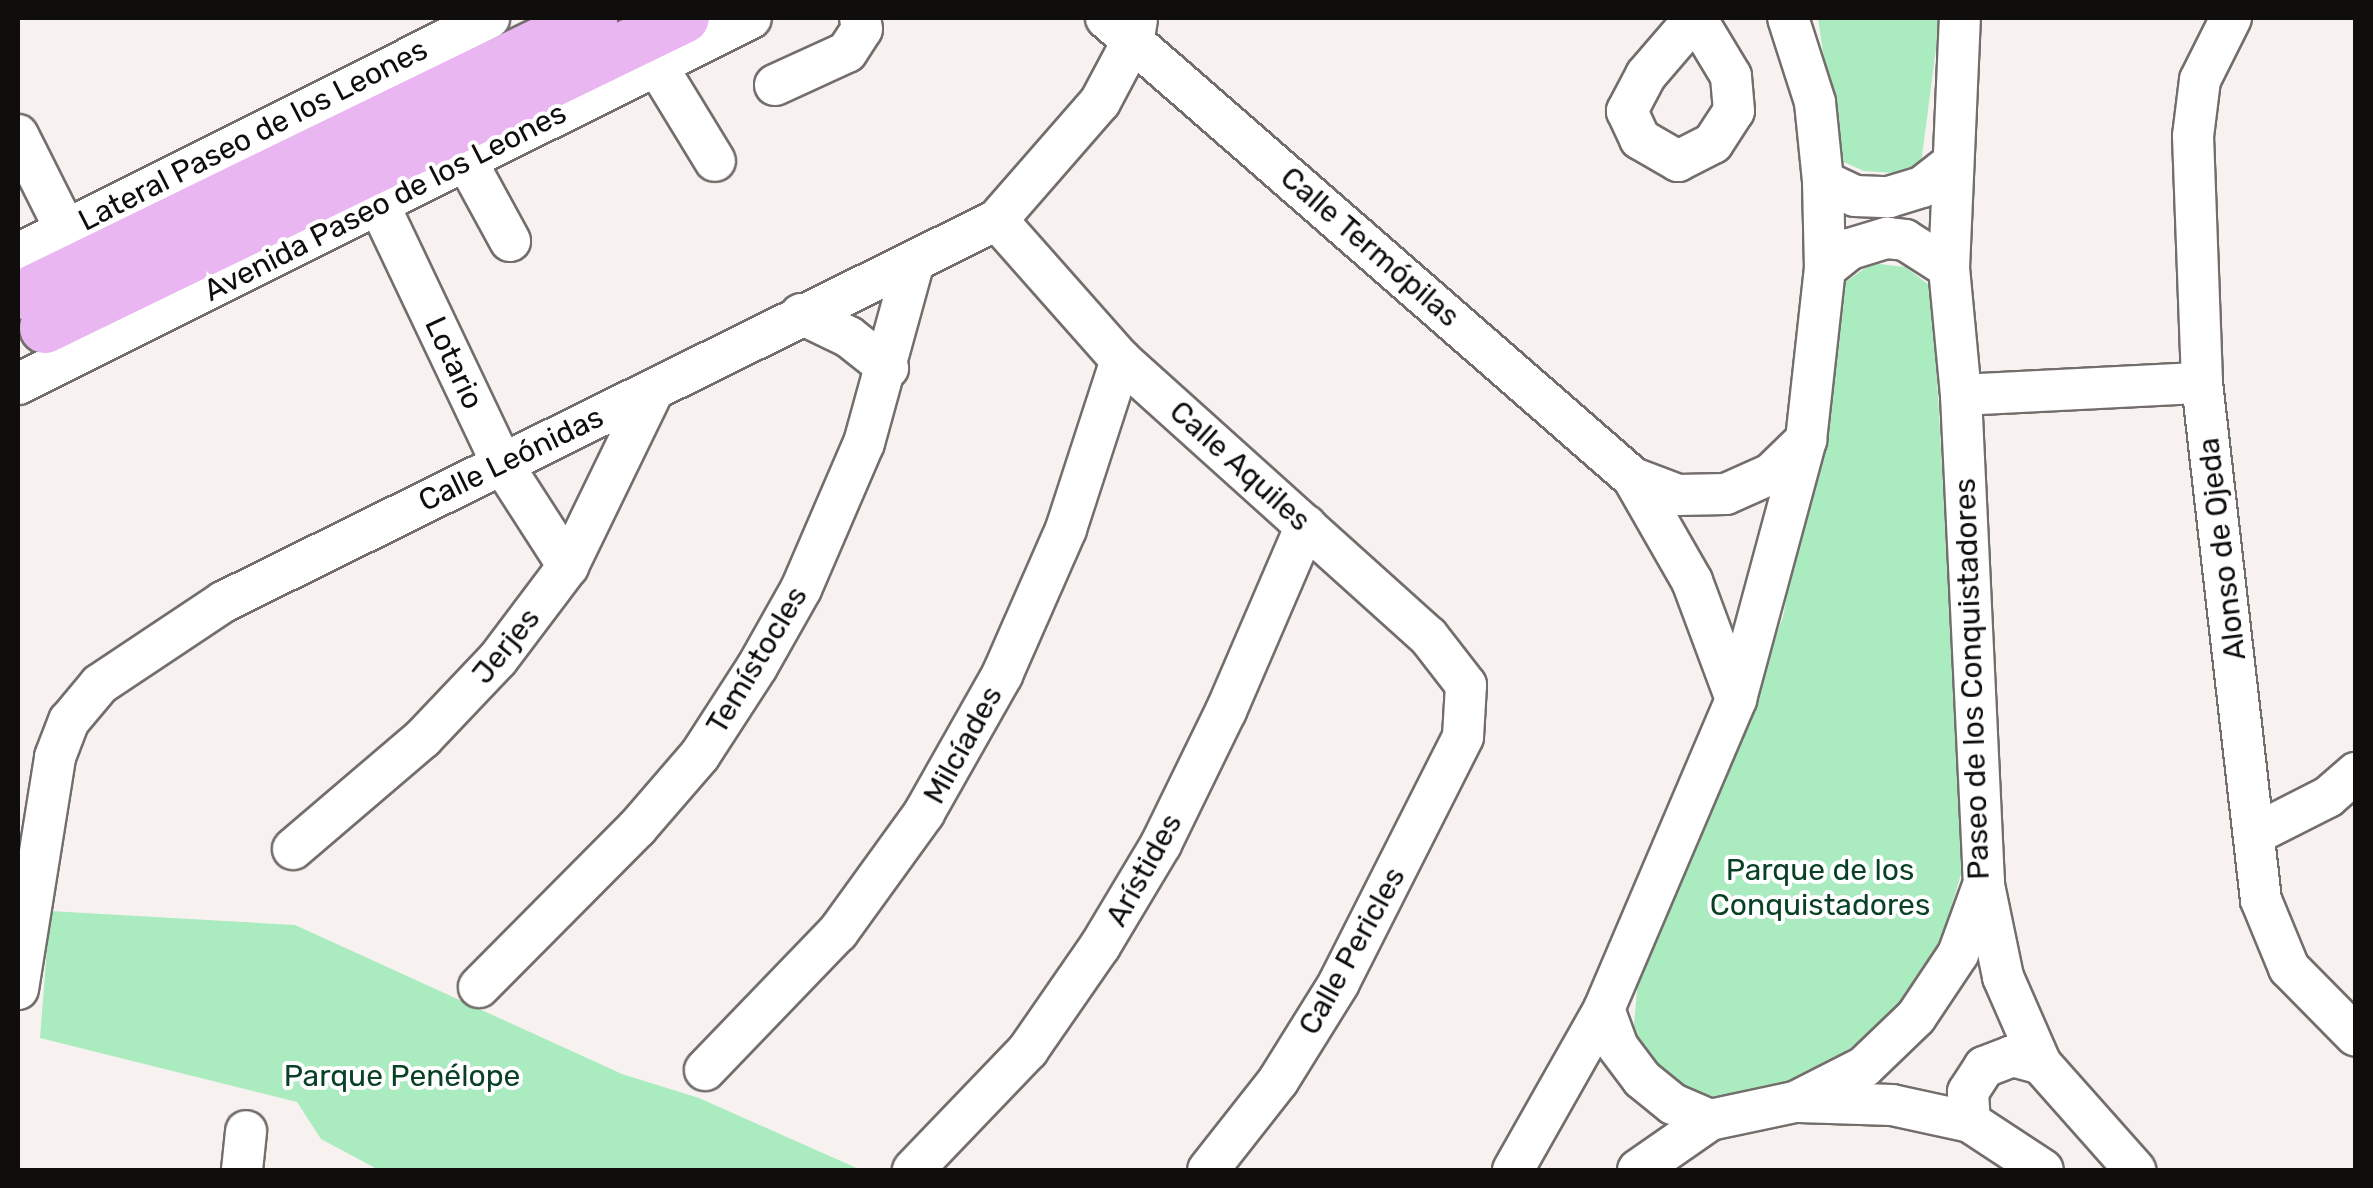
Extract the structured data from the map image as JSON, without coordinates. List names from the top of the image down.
{
  "streets": {
    "main road": ["Avenida Paseo de los Leones"],
    "street": [
      "Lateral Paseo de los Leones",
      "Calle Termópilas",
      "Lotario",
      "Calle Leónidas",
      "Calle Aquiles",
      "Alonso de Ojeda",
      "Jerjes",
      "Temístocles",
      "Paseo de los Conquistadores",
      "Milcíades",
      "Arístides",
      "Calle Pericles"
    ]
  },
  "crossings": [
    ["Lateral Paseo de los Leones", "Avenida Paseo de los Leones"],
    ["Avenida Paseo de los Leones", "Lotario"],
    ["Calle Termópilas", "Calle Leónidas"],
    ["Lotario", "Calle Leónidas"],
    ["Lotario", "Jerjes"],
    ["Calle Leónidas", "Calle Aquiles"],
    ["Calle Leónidas", "Jerjes"],
    ["Calle Leónidas", "Temístocles"],
    ["Calle Aquiles", "Milcíades"],
    ["Calle Aquiles", "Arístides"],
    ["Calle Aquiles", "Calle Pericles"]
  ],
  "parks": ["Parque de los Conquistadores", "Parque Penélope"]
}
